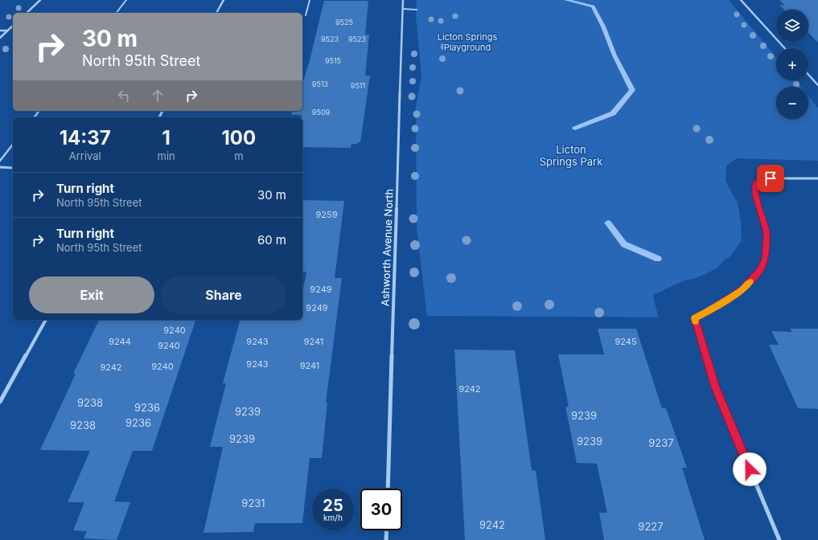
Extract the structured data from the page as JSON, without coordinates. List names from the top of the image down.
{
  "streets": {
    "street": ["Ashworth Avenue North"]
  },
  "parks": ["Licton Springs Playground", "Licton Springs Park"],
  "house_numbers": [
    "9525",
    "9523",
    "9523",
    "9515",
    "9513",
    "9511",
    "9509",
    "9259",
    "9249",
    "9249",
    "9240",
    "9244",
    "9243",
    "9241",
    "9245",
    "9240",
    "9243",
    "9241",
    "9240",
    "9242",
    "9242",
    "9238",
    "9236",
    "9239",
    "9239",
    "9236",
    "9238",
    "9239",
    "9239",
    "9237",
    "9231",
    "9242",
    "9227"
  ],
  "page": {
    "map_buttons": ["+", "−"],
    "turn": ["30 m", "North 95th Street"],
    "eta": [
      "14:37",
      "Arrival",
      "1",
      "min",
      "100",
      "m"
    ],
    "list": [
      {
        "name": "Turn right",
        "note": "North 95th Street",
        "value": "30 m"
      },
      {
        "name": "Turn right",
        "note": "North 95th Street",
        "value": "60 m"
      }
    ],
    "buttons": ["Exit", "Share"],
    "speed": "25 km/h",
    "limit": "30"
  }
}
